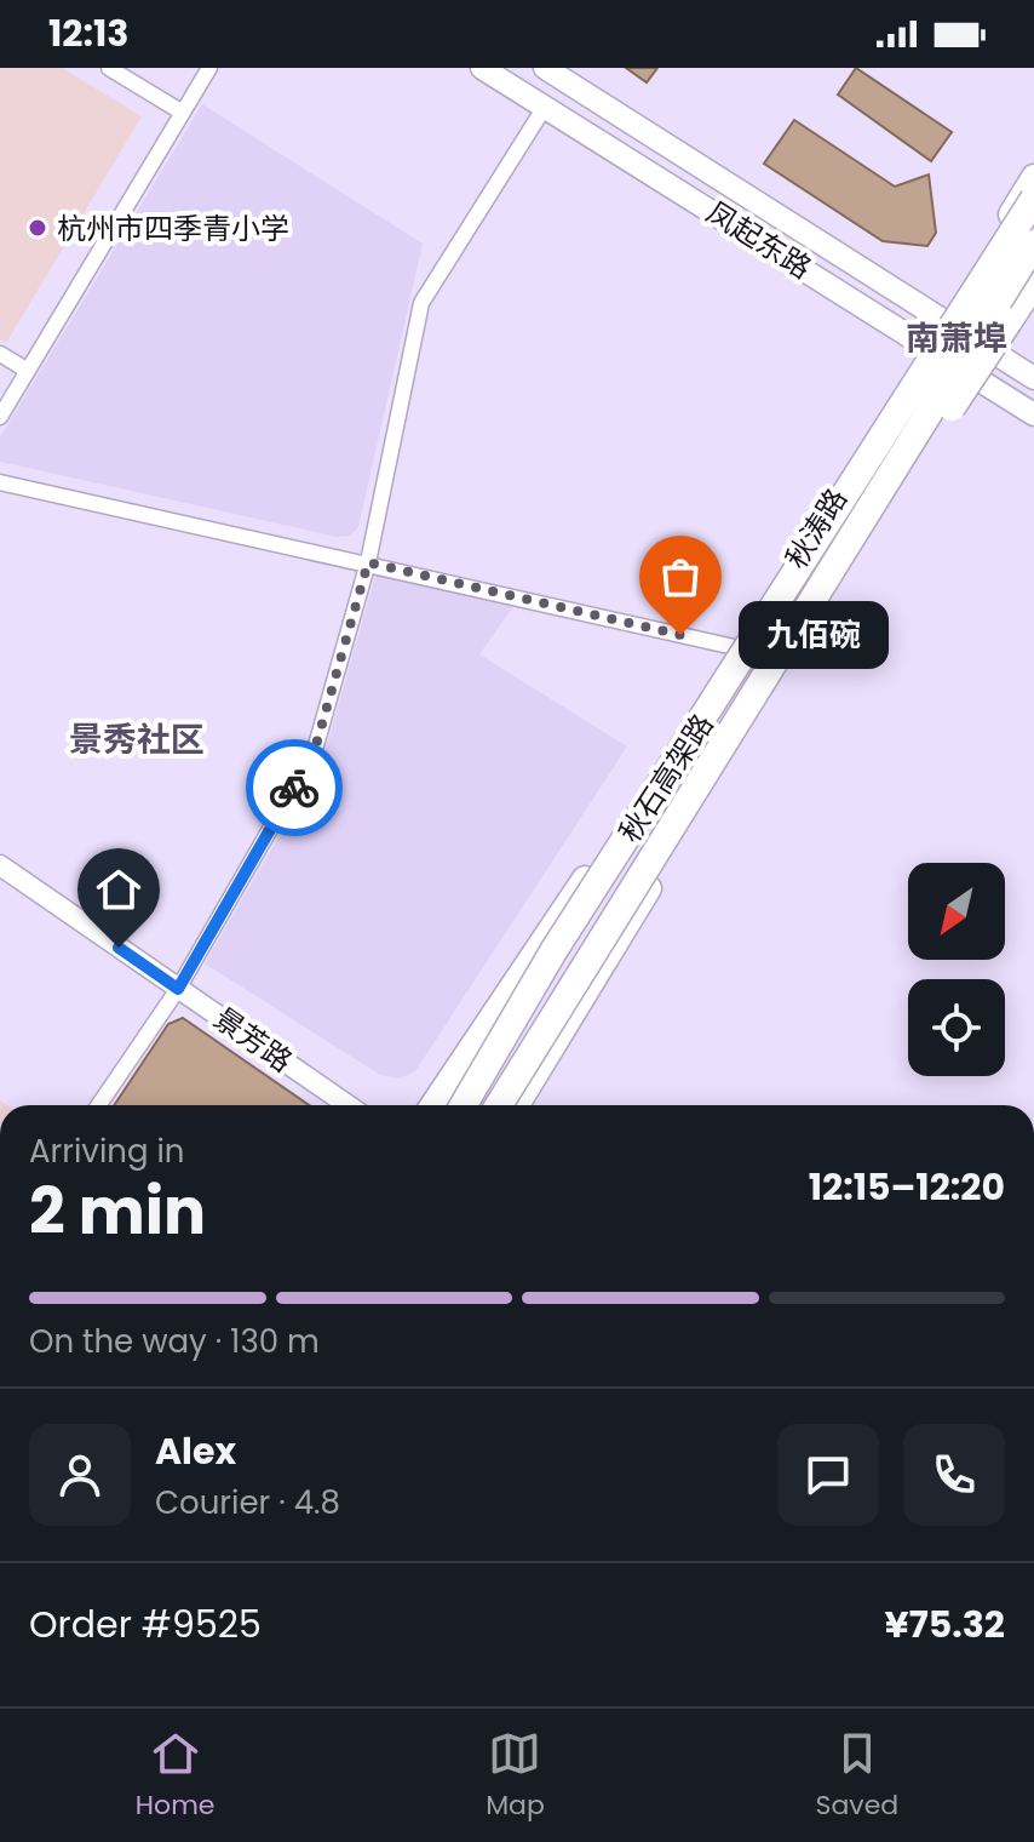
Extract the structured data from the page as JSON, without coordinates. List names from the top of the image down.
{
  "streets": {
    "highway": ["秋石高架路"],
    "main road": ["凤起东路", "秋涛路"],
    "street": ["景芳路"]
  },
  "crossings": [
    ["凤起东路", "秋涛路"]
  ],
  "districts": ["南萧埠", "景秀社区"],
  "places": ["杭州市四季青小学", "九佰碗"],
  "north": "bottom left",
  "page": {
    "status": "12:13",
    "bubble": "九佰碗",
    "heading": ["2 min", "Arriving in", "12:15–12:20"],
    "panel": [
      "Alex",
      "Courier · 4.8",
      "Order #9525",
      "¥75.32"
    ],
    "bar": "On the way · 130 m",
    "tabs": ["Home", "Map", "Saved"]
  }
}
